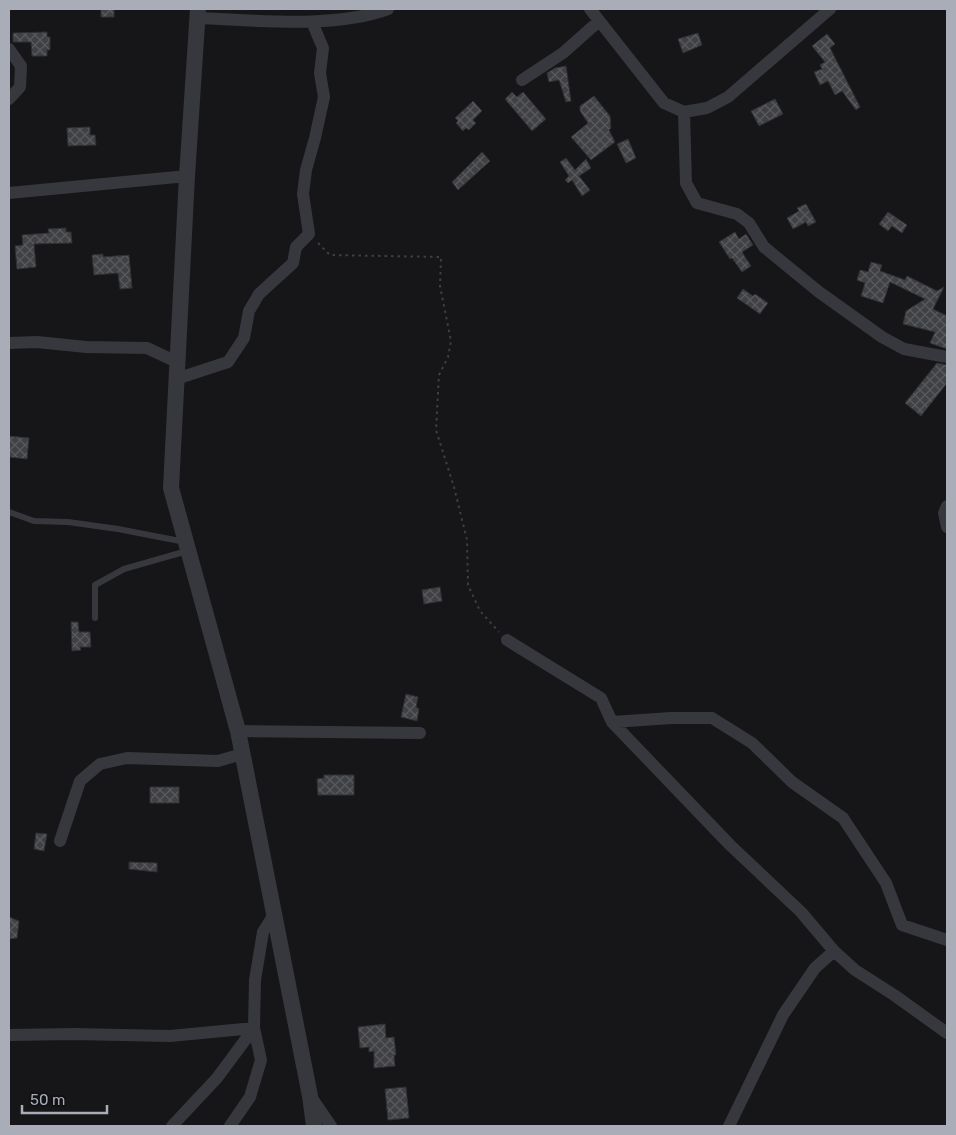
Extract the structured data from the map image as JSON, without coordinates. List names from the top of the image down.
{
  "scale_bar": "50 m"
}
